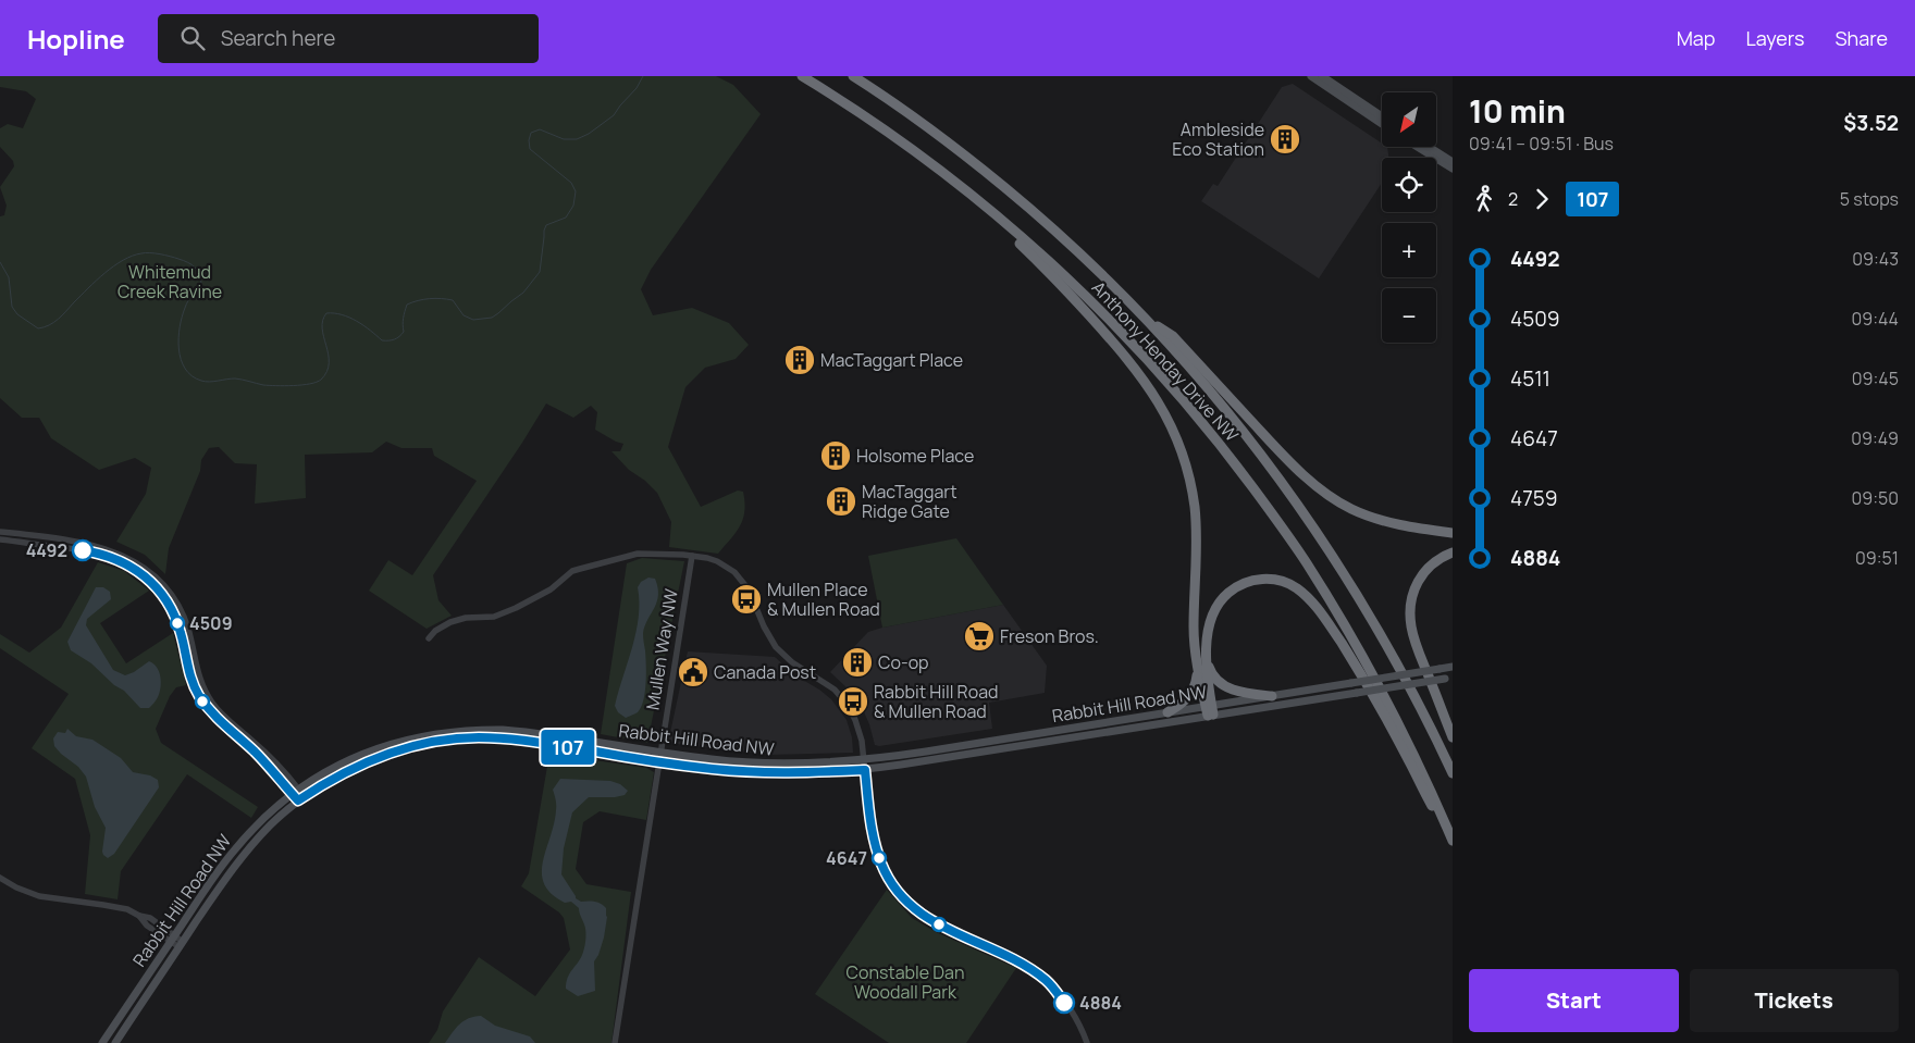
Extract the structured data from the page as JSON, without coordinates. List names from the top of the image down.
{
  "streets": {
    "highway": ["Anthony Henday Drive NW"],
    "main road": ["Rabbit Hill Road NW"],
    "street": ["Mullen Way NW"]
  },
  "crossings": [
    ["Mullen Way NW", "Rabbit Hill Road NW"]
  ],
  "parks": ["Whitemud Creek Ravine", "Constable Dan Woodall Park"],
  "places": {
    "building": [
      "Ambleside Eco Station",
      "MacTaggart Place",
      "Holsome Place",
      "MacTaggart Ridge Gate",
      "Co-op"
    ],
    "other": [
      "4492",
      "4509",
      "4647",
      "4884"
    ],
    "bus stop": ["Mullen Place & Mullen Road", "Rabbit Hill Road & Mullen Road"],
    "supermarket": ["Freson Bros."],
    "public building": ["Canada Post"]
  },
  "lines": ["bus line 107"],
  "north": "bottom left",
  "page": {
    "header": "Hopline",
    "search": "Search here",
    "nav": ["Map", "Layers", "Share"],
    "on_map": "107",
    "heading": ["10 min", "09:41 – 09:51 · Bus", "$3.52"],
    "map_buttons": ["+", "−"],
    "legs": ["2", "107", "5 stops"],
    "list": [
      {
        "name": "4492",
        "value": "09:43"
      },
      {
        "name": "4509",
        "value": "09:44"
      },
      {
        "name": "4511",
        "value": "09:45"
      },
      {
        "name": "4647",
        "value": "09:49"
      },
      {
        "name": "4759",
        "value": "09:50"
      },
      {
        "name": "4884",
        "value": "09:51"
      }
    ],
    "buttons": ["Start", "Tickets"]
  }
}
